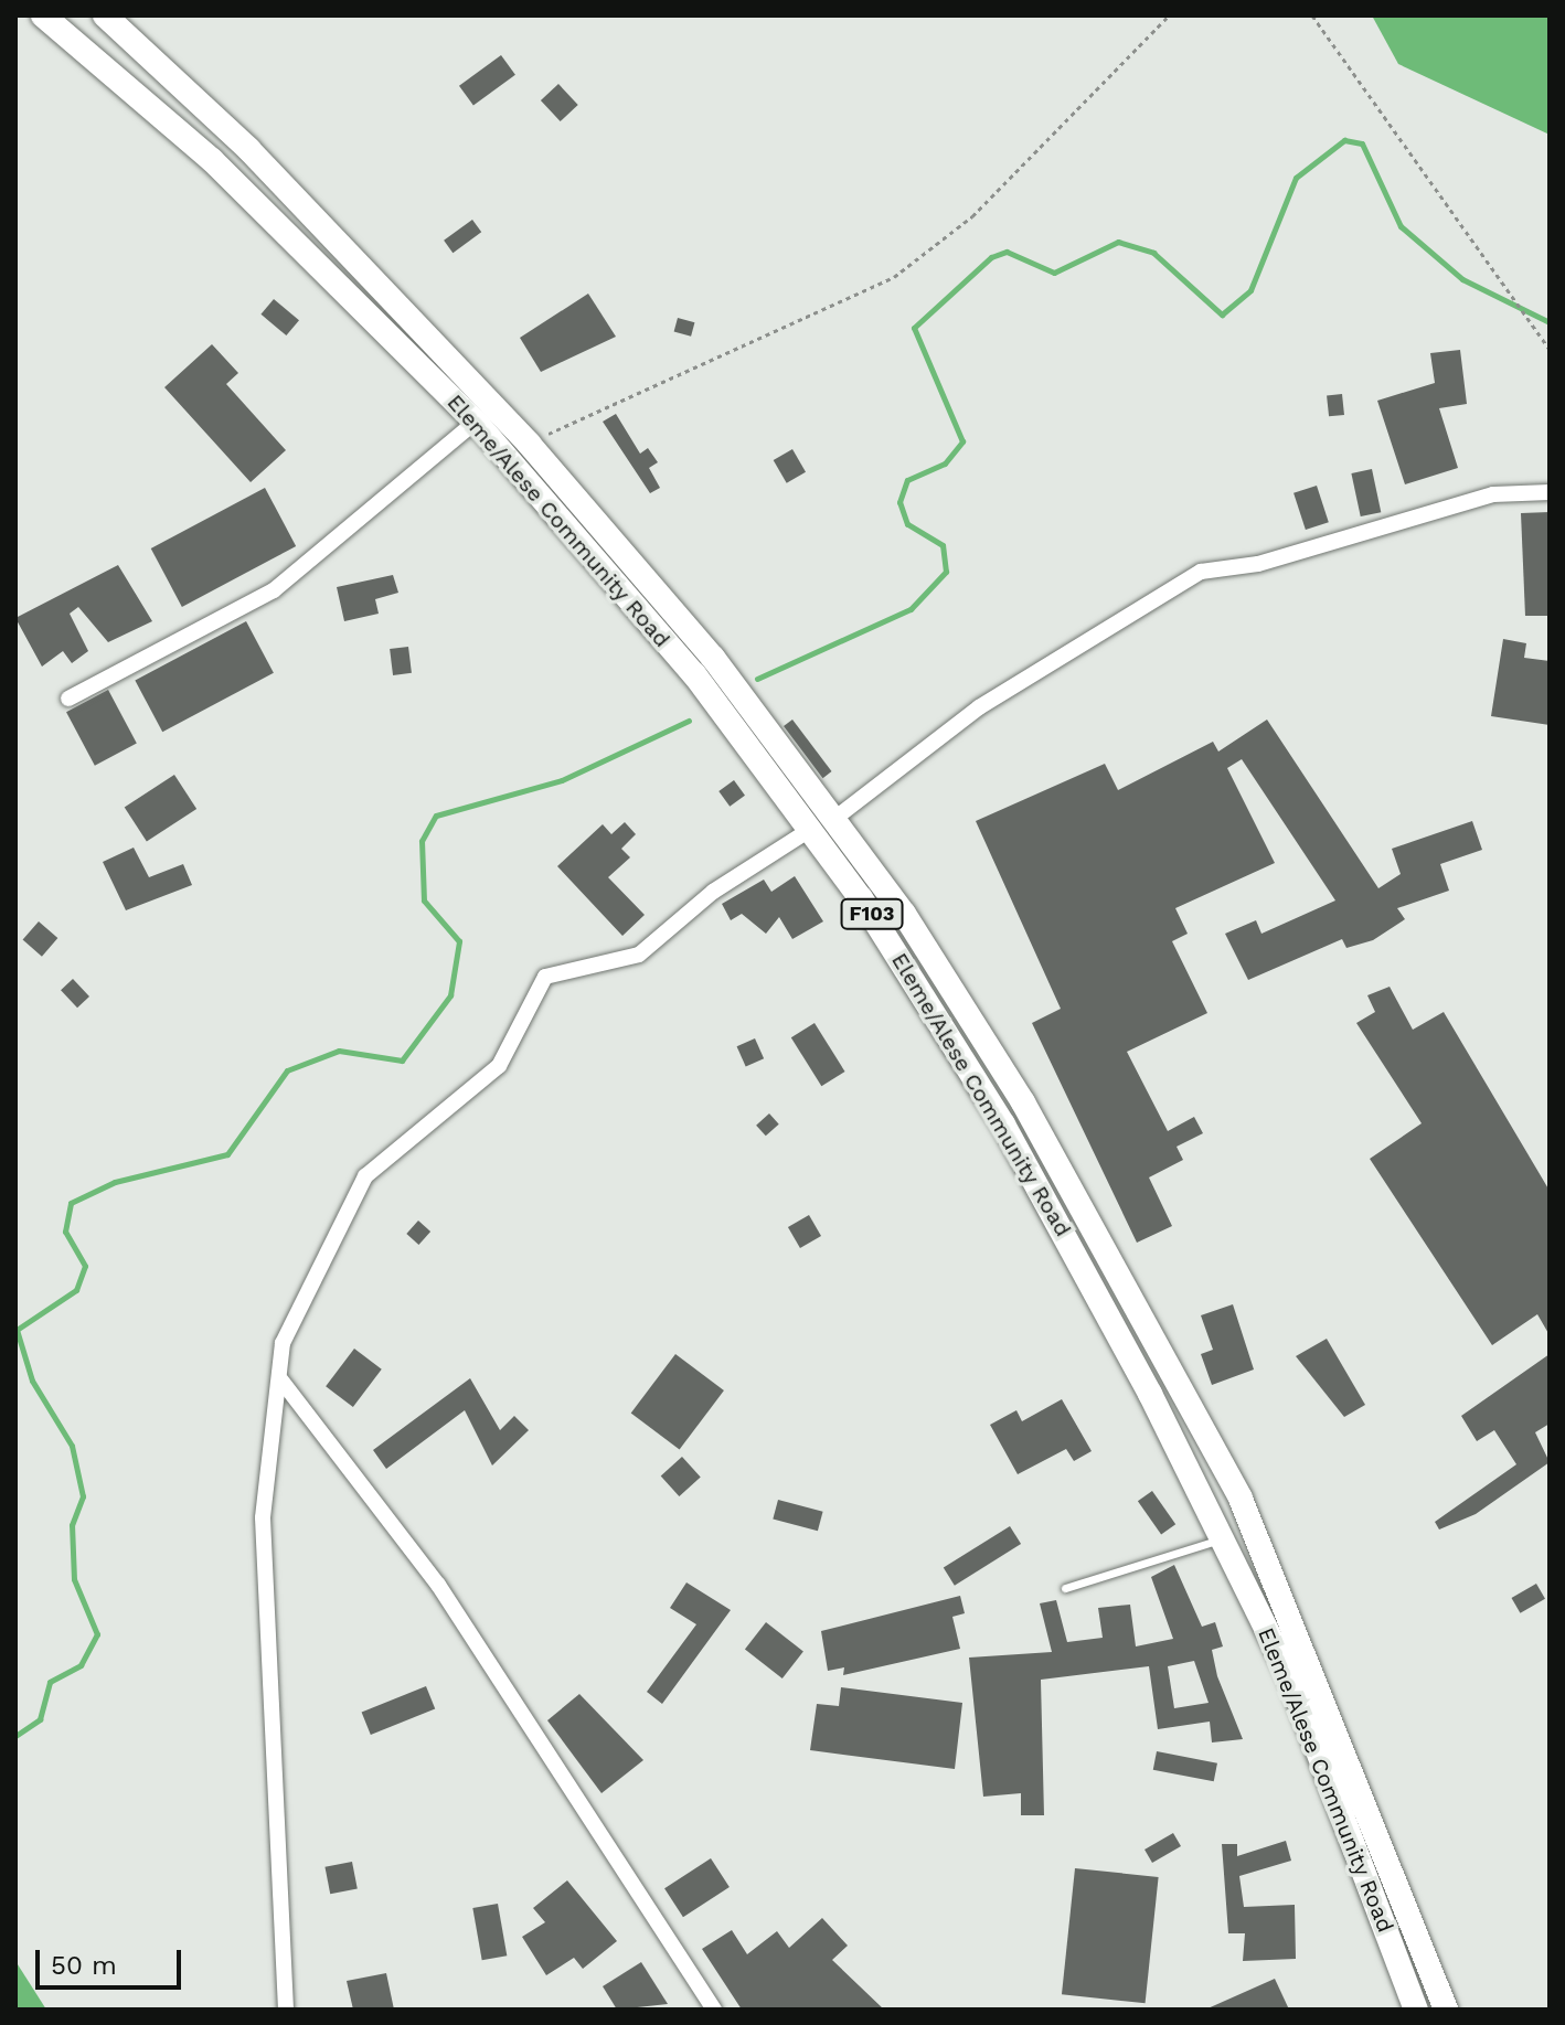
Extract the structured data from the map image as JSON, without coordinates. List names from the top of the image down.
{
  "streets": {
    "main road": ["Eleme/Alese Community Road", "F103"]
  },
  "scale_bar": "50 m"
}
